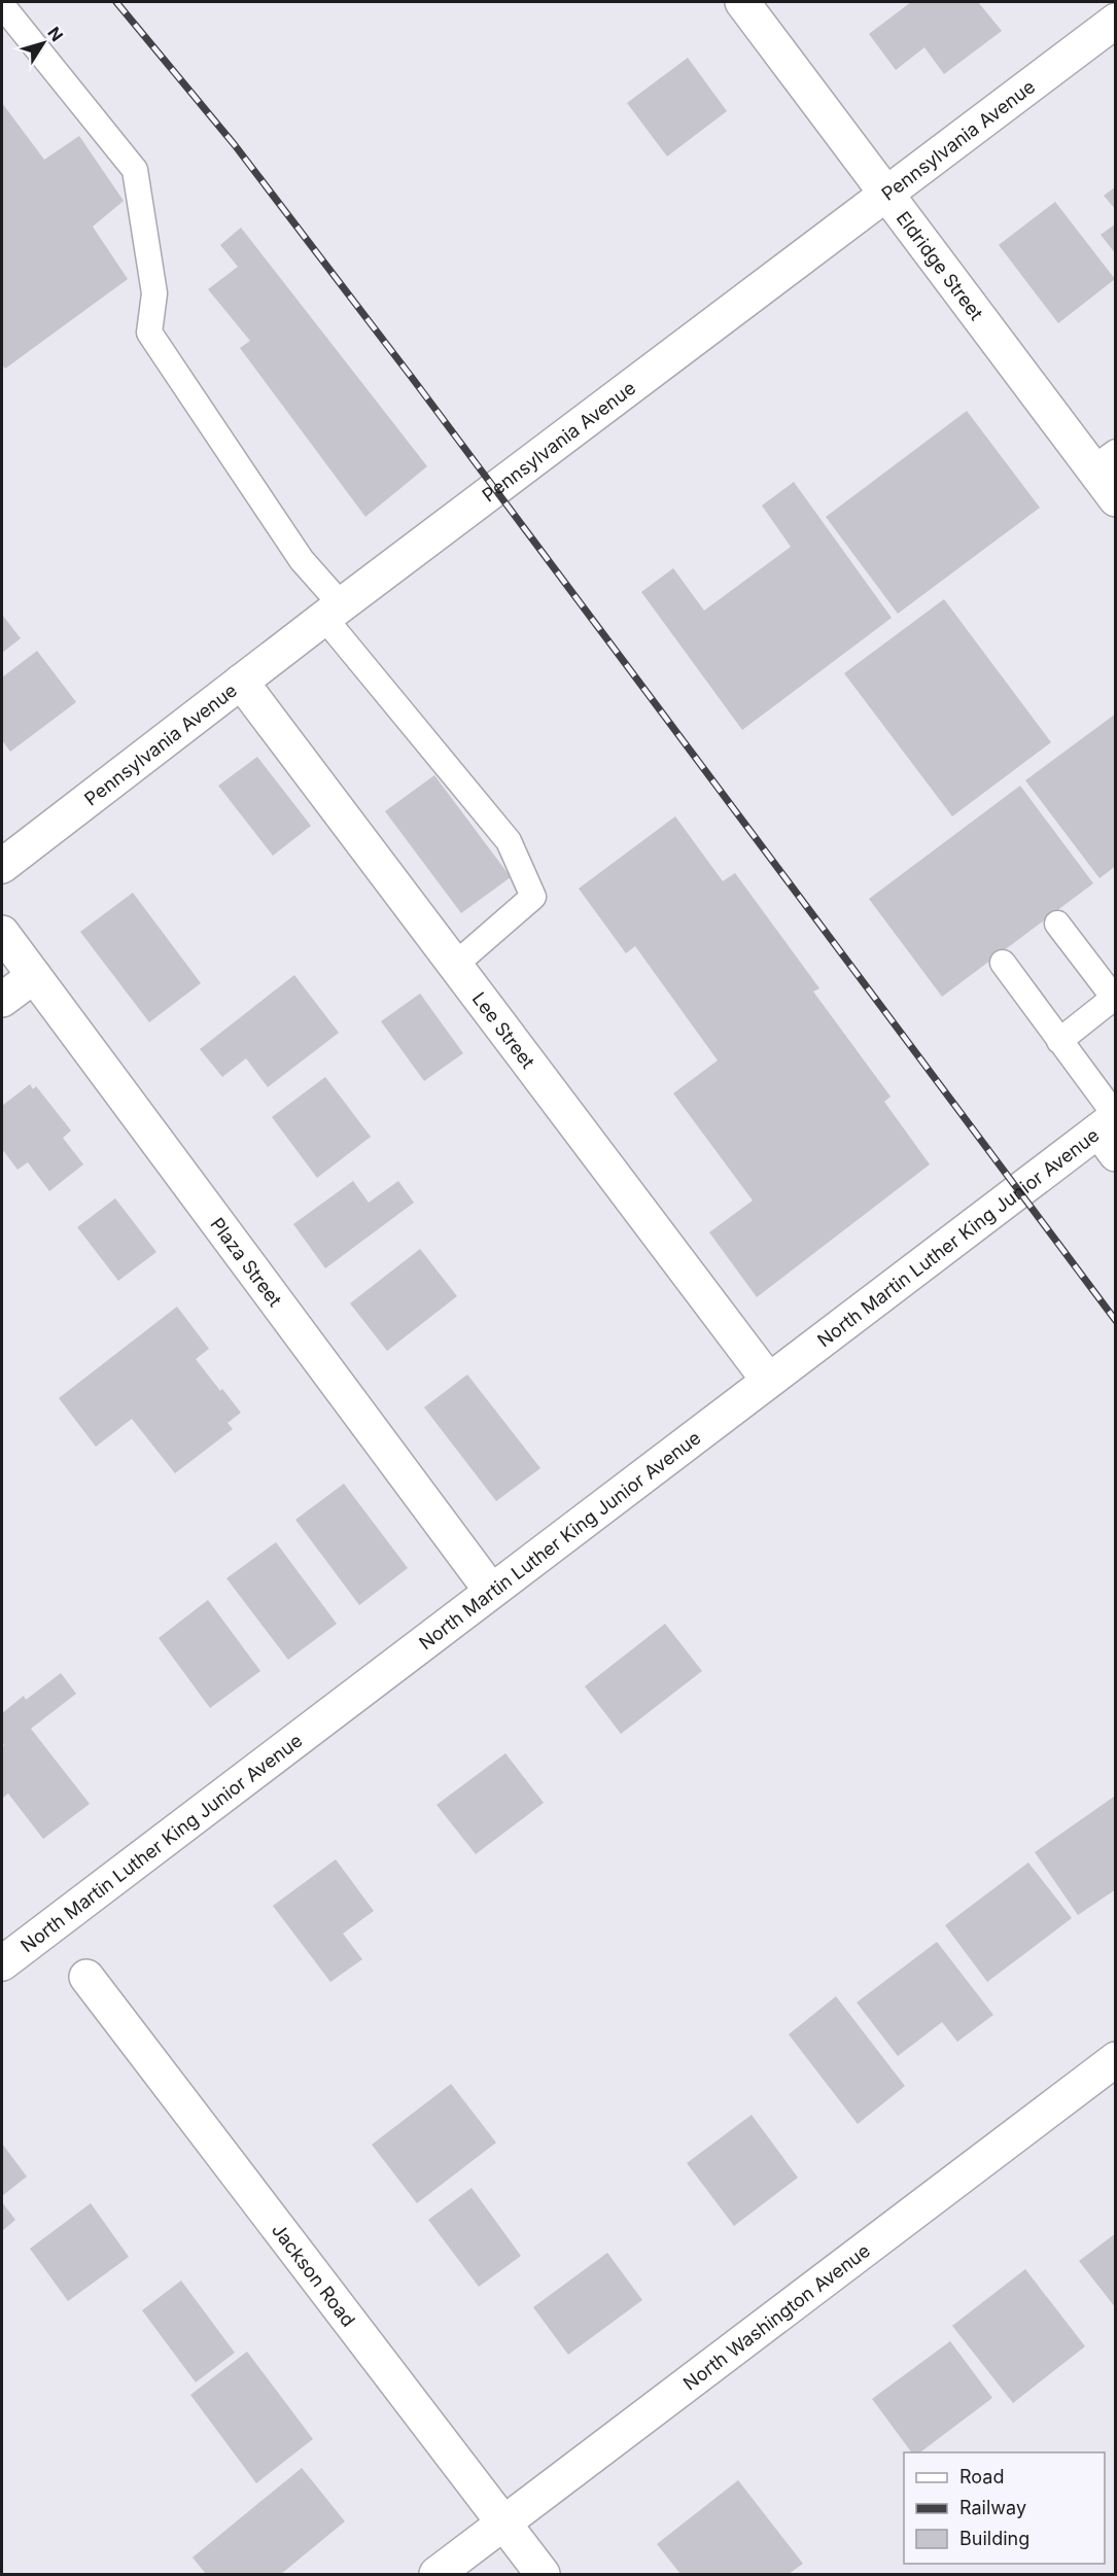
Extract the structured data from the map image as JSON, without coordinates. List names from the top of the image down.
{
  "streets": {
    "street": [
      "Pennsylvania Avenue",
      "Eldridge Street",
      "Lee Street",
      "North Martin Luther King Junior Avenue",
      "Plaza Street",
      "Jackson Road",
      "North Washington Avenue"
    ]
  },
  "crossings": [
    ["Pennsylvania Avenue", "Eldridge Street"],
    ["Pennsylvania Avenue", "Lee Street"],
    ["Lee Street", "North Martin Luther King Junior Avenue"],
    ["North Martin Luther King Junior Avenue", "Plaza Street"],
    ["Jackson Road", "North Washington Avenue"]
  ],
  "legend": ["Road", "Railway", "Building"],
  "north": "top right"
}
